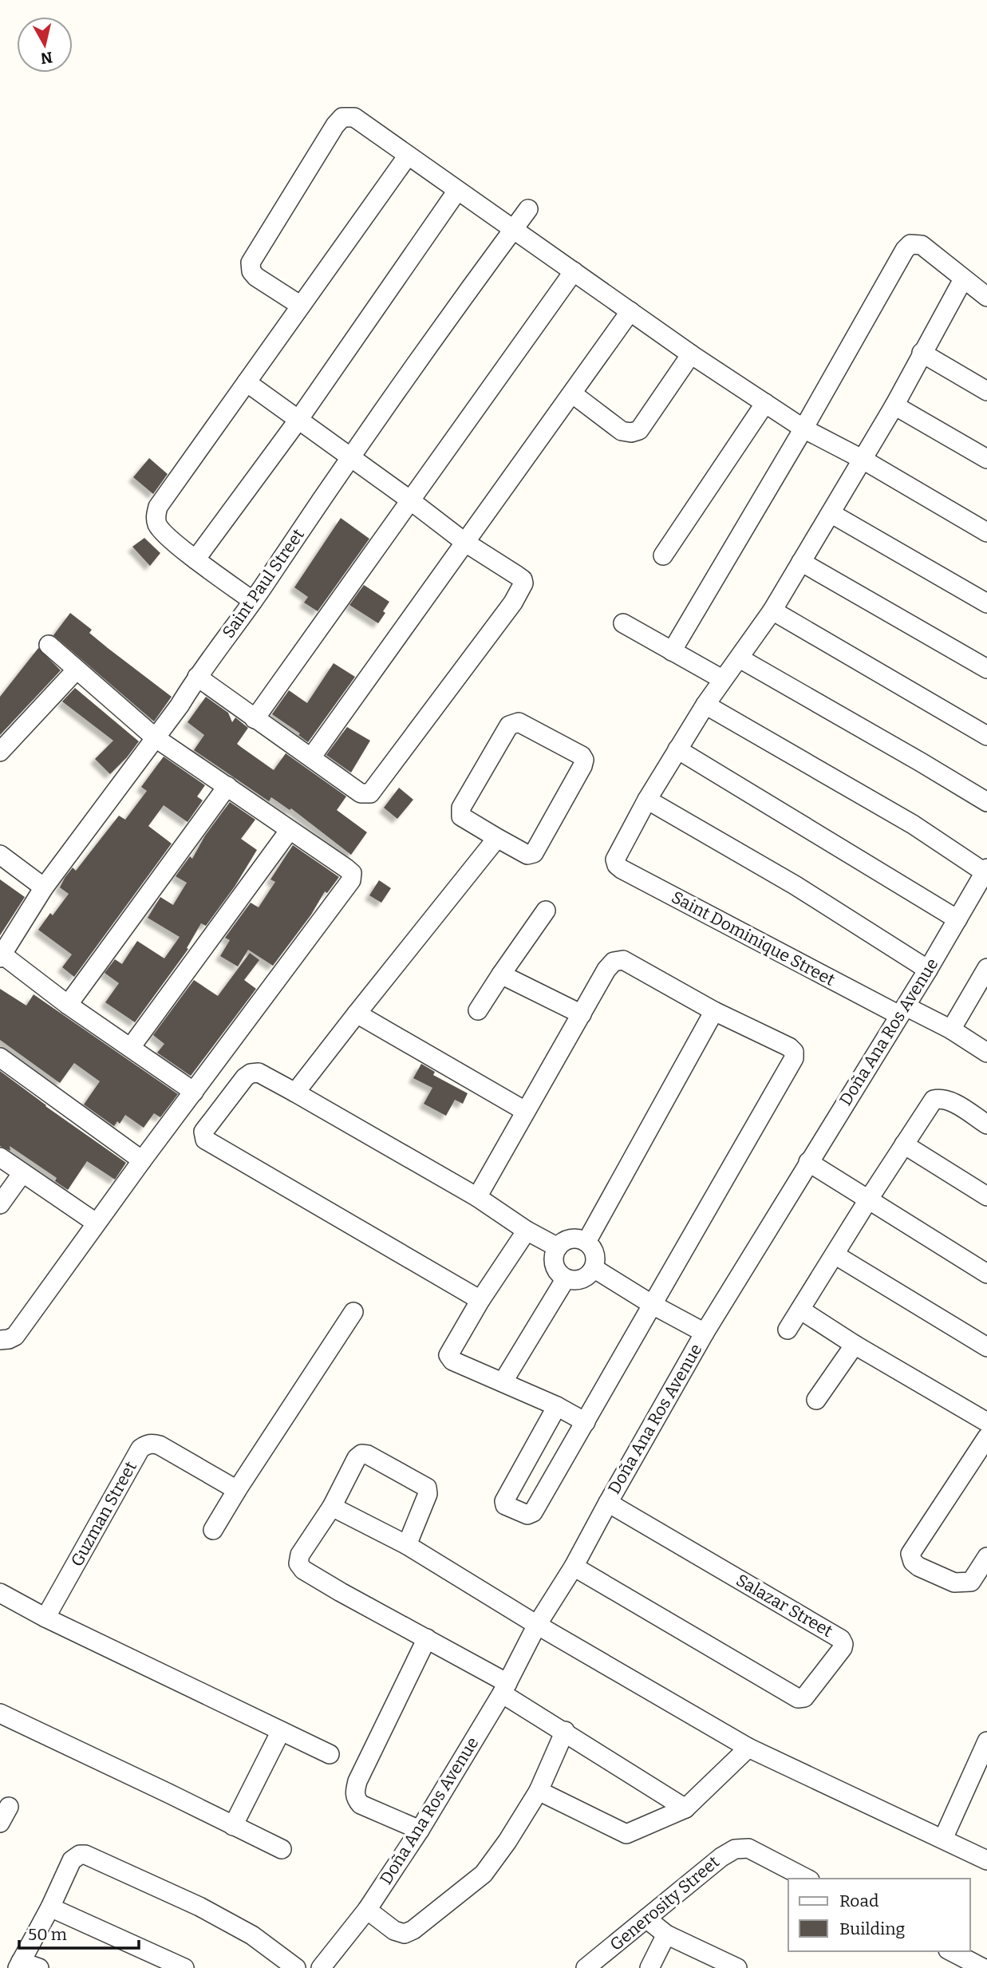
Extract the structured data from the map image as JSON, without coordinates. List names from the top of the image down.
{
  "streets": {
    "street": [
      "Saint Paul Street",
      "Saint Dominique Street",
      "Doña Ana Ros Avenue",
      "Guzman Street",
      "Salazar Street",
      "Generosity Street"
    ]
  },
  "crossings": [
    ["Saint Dominique Street", "Doña Ana Ros Avenue"],
    ["Doña Ana Ros Avenue", "Salazar Street"]
  ],
  "legend": ["Road", "Building"],
  "scale_bar": "50 m",
  "north": "bottom"
}
